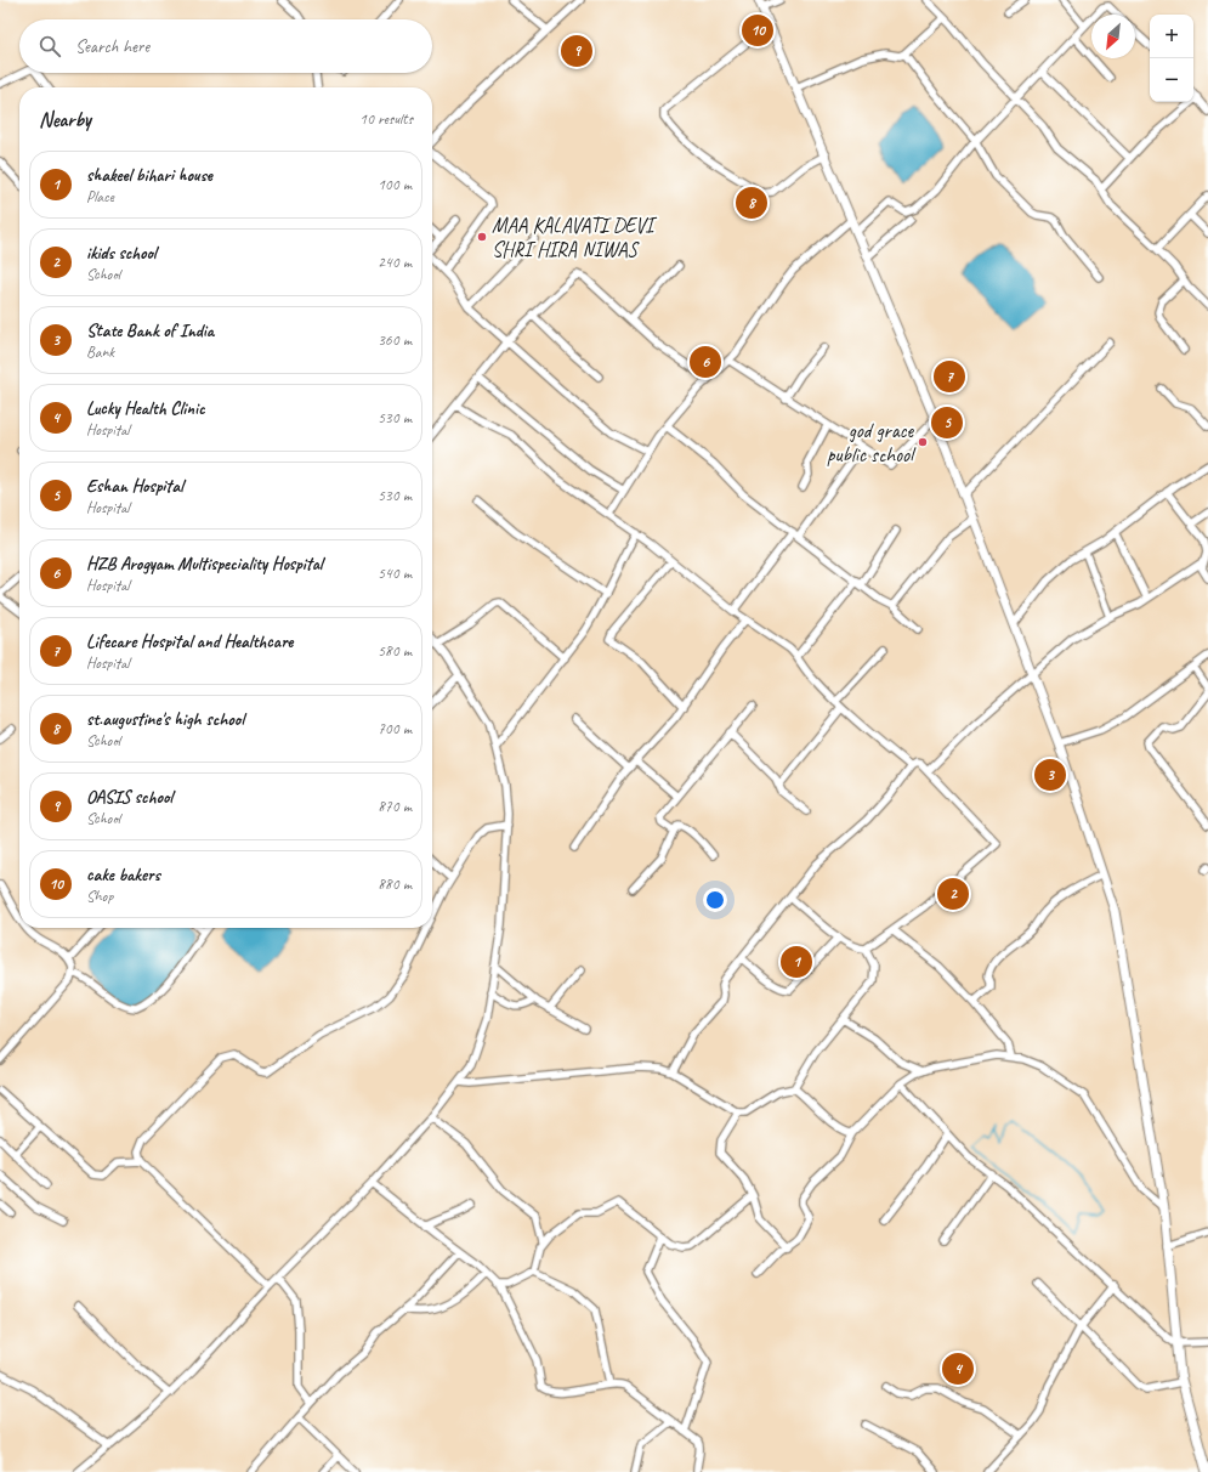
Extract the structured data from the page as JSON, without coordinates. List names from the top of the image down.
{
  "places": ["MAA KALAVATI DEVI SHRI HIRA NIWAS", "god grace public school"],
  "north": "bottom left",
  "page": {
    "pins": [
      "10",
      "9",
      "8",
      "6",
      "7",
      "5",
      "3",
      "2",
      "1",
      "4"
    ],
    "map_buttons": ["+", "−"],
    "search": "Search here",
    "heading": ["Nearby", "10 results"],
    "list": [
      {
        "mark": "1",
        "name": "shakeel bihari house",
        "note": "Place",
        "value": "100 m"
      },
      {
        "mark": "2",
        "name": "ikids school",
        "note": "School",
        "value": "240 m"
      },
      {
        "mark": "3",
        "name": "State Bank of India",
        "note": "Bank",
        "value": "360 m"
      },
      {
        "mark": "4",
        "name": "Lucky Health Clinic",
        "note": "Hospital",
        "value": "530 m"
      },
      {
        "mark": "5",
        "name": "Eshan Hospital",
        "note": "Hospital",
        "value": "530 m"
      },
      {
        "mark": "6",
        "name": "HZB Arogyam Multispeciality Hospital",
        "note": "Hospital",
        "value": "540 m"
      },
      {
        "mark": "7",
        "name": "Lifecare Hospital and Healthcare",
        "note": "Hospital",
        "value": "580 m"
      },
      {
        "mark": "8",
        "name": "st.augustine's high school",
        "note": "School",
        "value": "700 m"
      },
      {
        "mark": "9",
        "name": "OASIS school",
        "note": "School",
        "value": "870 m"
      },
      {
        "mark": "10",
        "name": "cake bakers",
        "note": "Shop",
        "value": "880 m"
      }
    ]
  }
}
